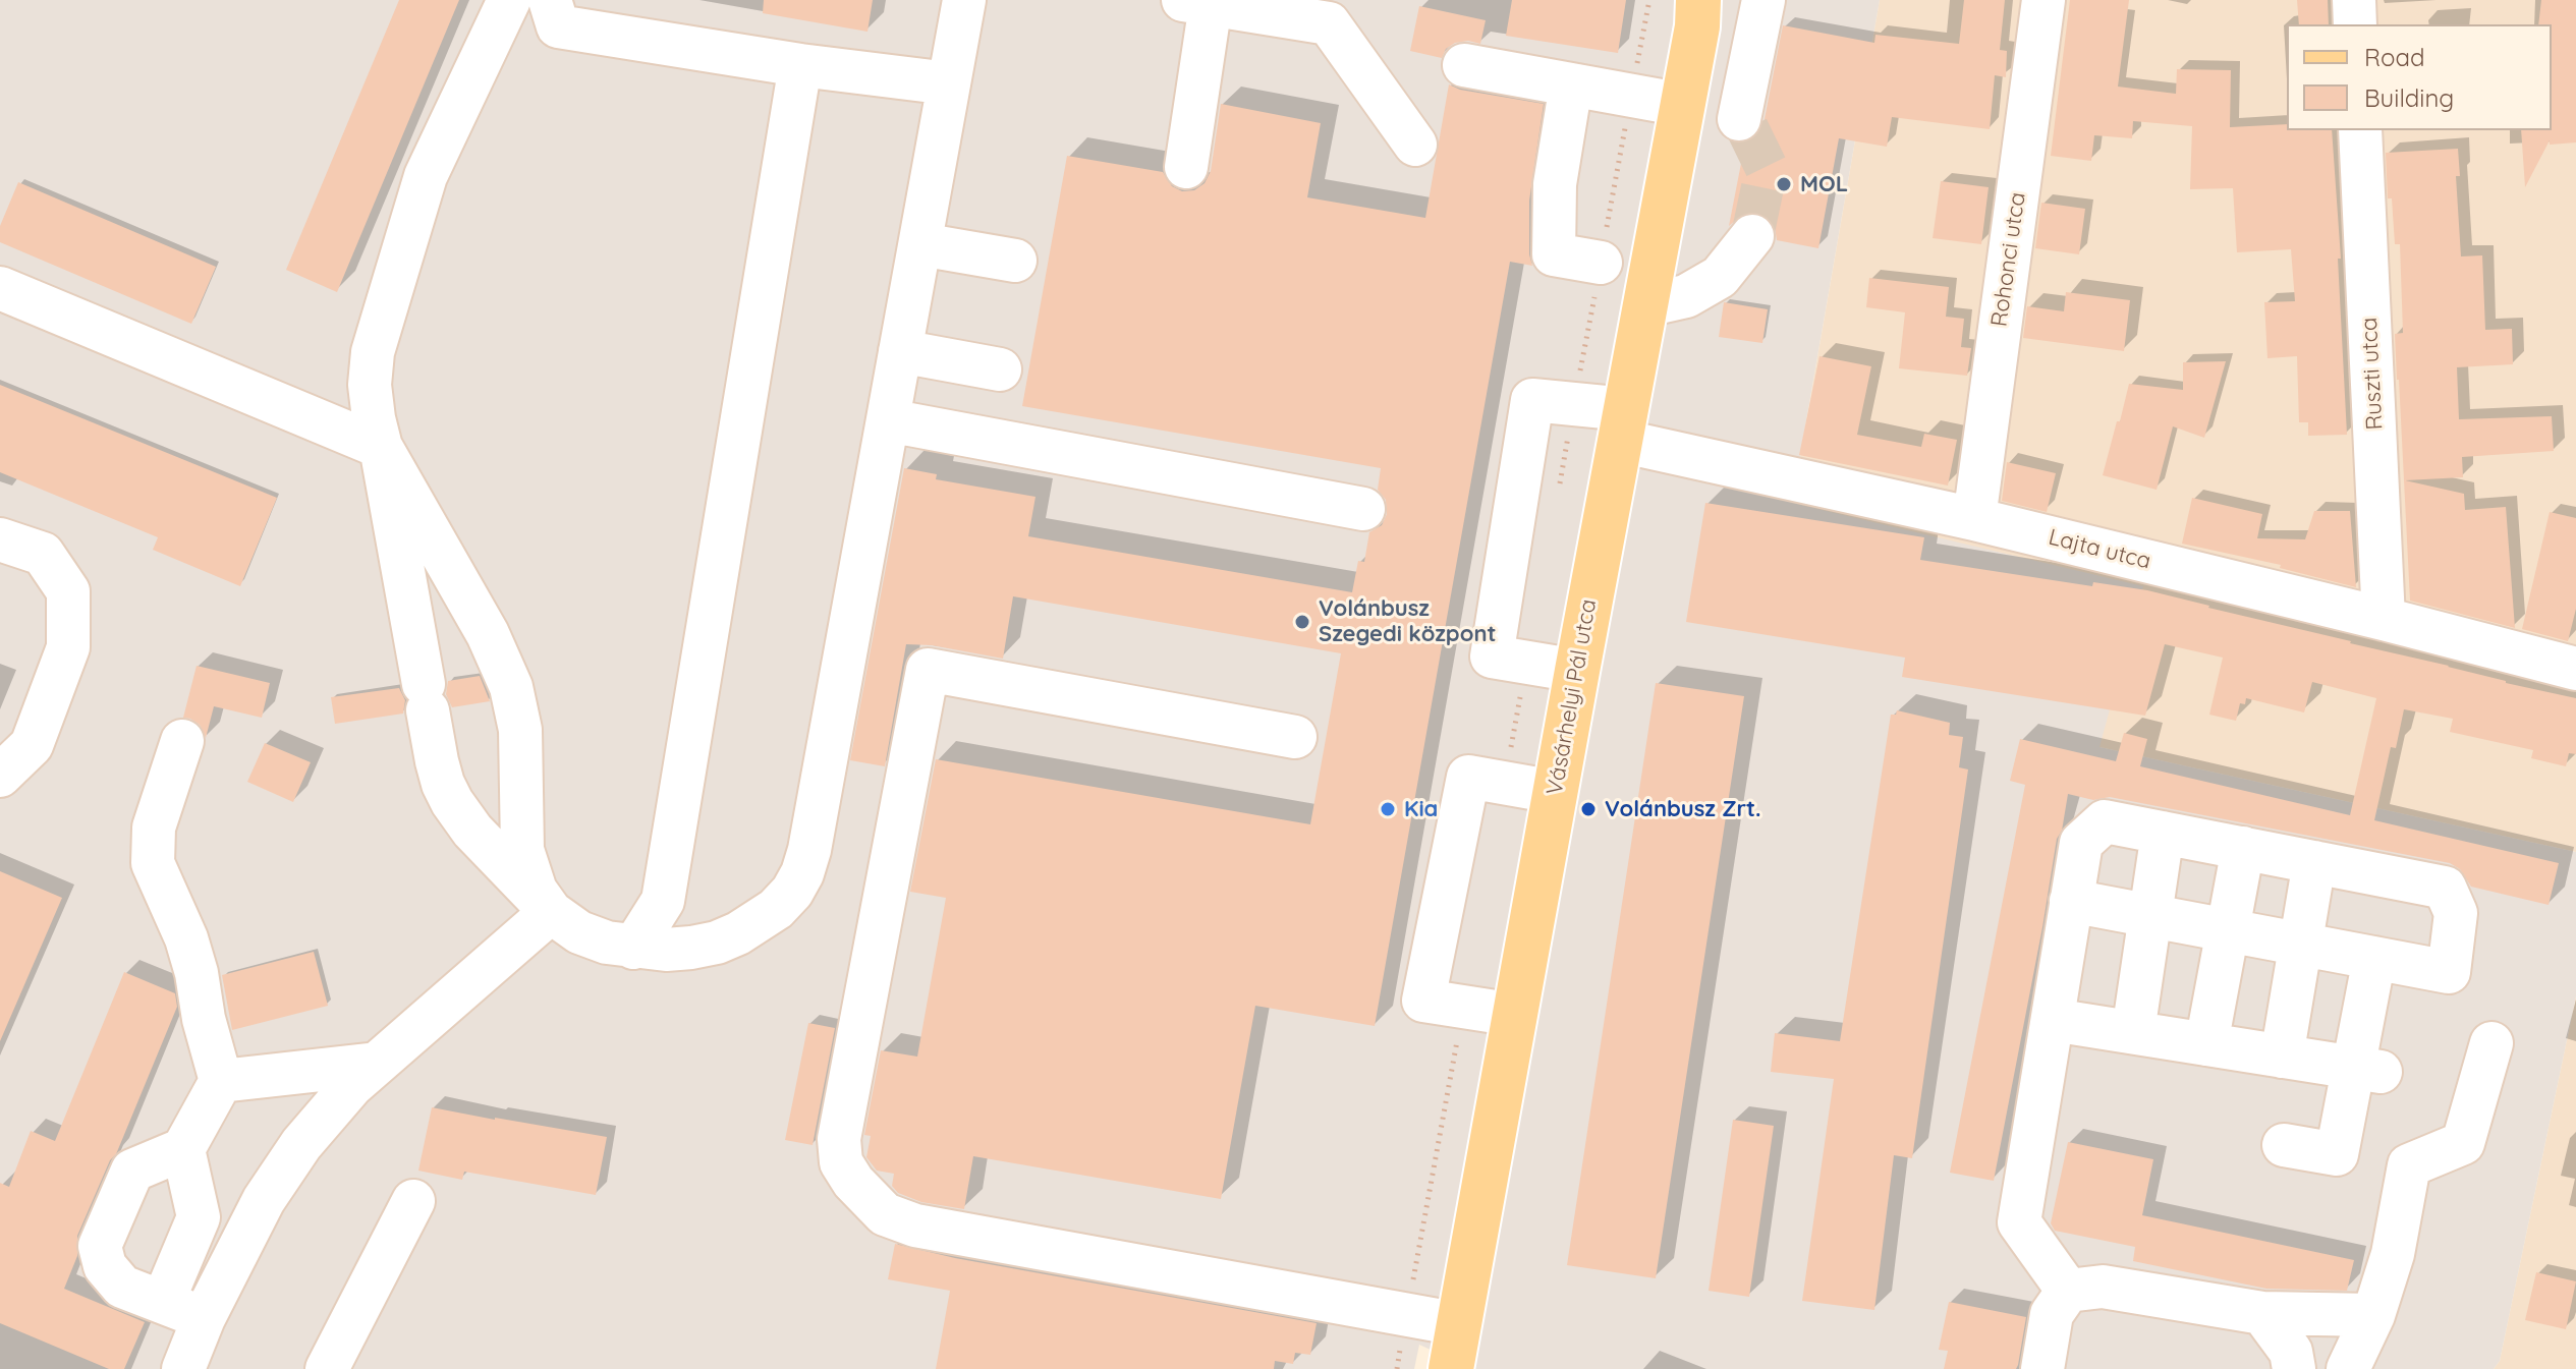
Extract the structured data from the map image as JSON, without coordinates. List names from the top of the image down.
{
  "streets": {
    "main road": ["Vásárhelyi Pál utca"],
    "street": ["Rohonci utca", "Ruszti utca", "Lajta utca"]
  },
  "crossings": [
    ["Rohonci utca", "Lajta utca"],
    ["Ruszti utca", "Lajta utca"],
    ["Lajta utca", "Vásárhelyi Pál utca"]
  ],
  "places": [
    "MOL",
    "Volánbusz Szegedi központ",
    "Kia",
    "Volánbusz Zrt."
  ],
  "legend": ["Road", "Building"]
}
